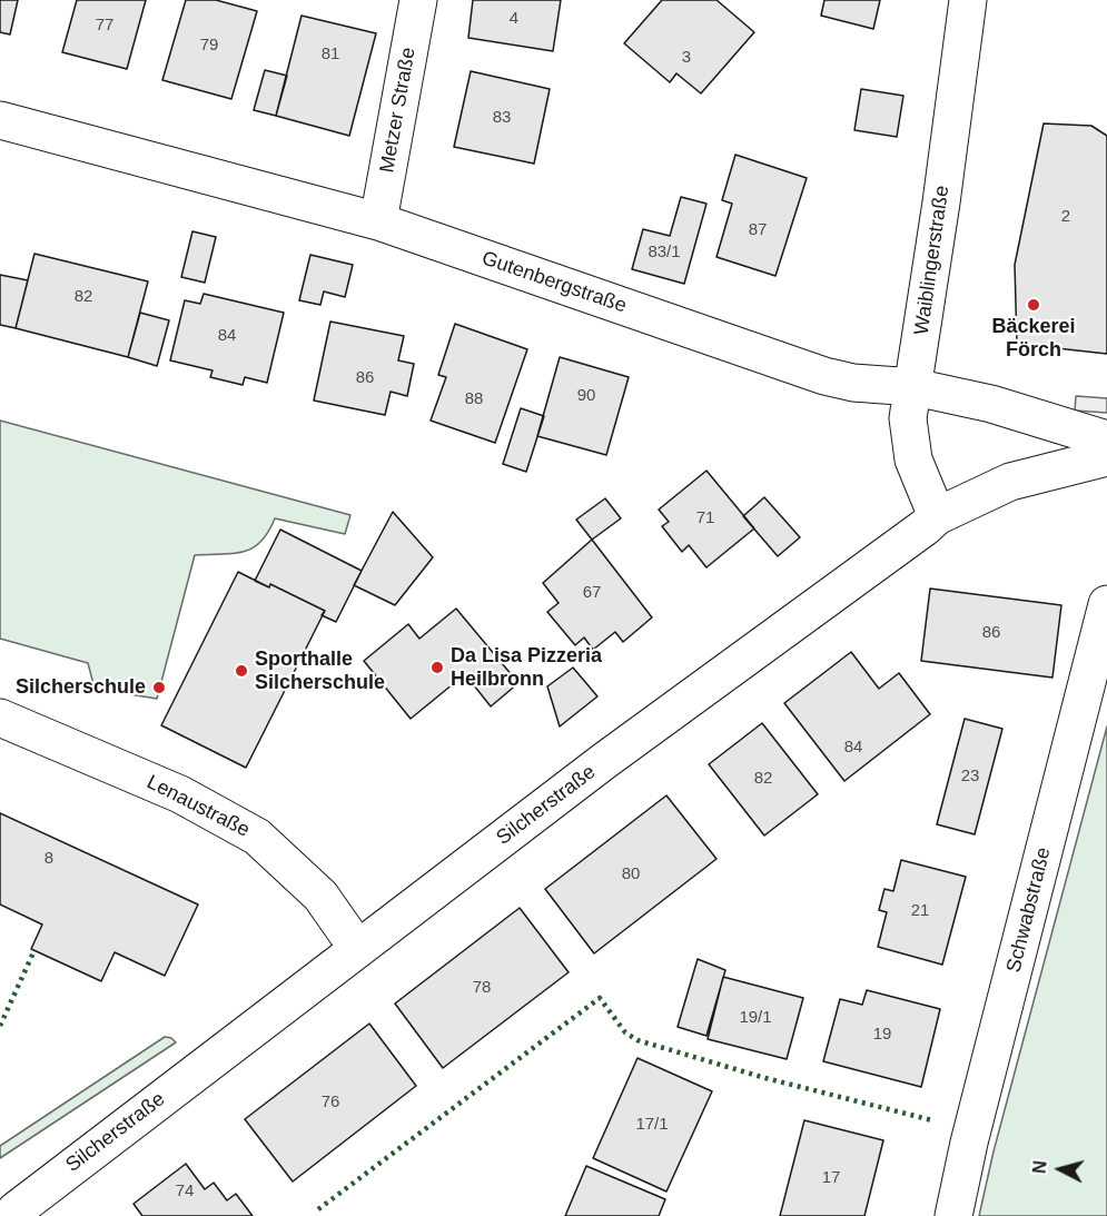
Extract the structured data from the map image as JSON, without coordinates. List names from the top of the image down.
{
  "streets": {
    "street": [
      "Metzer Straße",
      "Waiblingerstraße",
      "Gutenbergstraße",
      "Silcherstraße",
      "Lenaustraße",
      "Schwabstraße"
    ]
  },
  "crossings": [
    ["Metzer Straße", "Gutenbergstraße"],
    ["Waiblingerstraße", "Gutenbergstraße"],
    ["Waiblingerstraße", "Silcherstraße"],
    ["Silcherstraße", "Lenaustraße"]
  ],
  "places": [
    "Bäckerei Förch",
    "Da Lisa Pizzeria Heilbronn",
    "Sporthalle Silcherschule",
    "Silcherschule"
  ],
  "house_numbers": [
    "4",
    "77",
    "79",
    "81",
    "3",
    "83",
    "2",
    "87",
    "83/1",
    "82",
    "84",
    "86",
    "90",
    "88",
    "71",
    "67",
    "86",
    "84",
    "23",
    "82",
    "8",
    "80",
    "21",
    "78",
    "19/1",
    "19",
    "76",
    "17/1",
    "17",
    "74"
  ],
  "north": "left"
}
